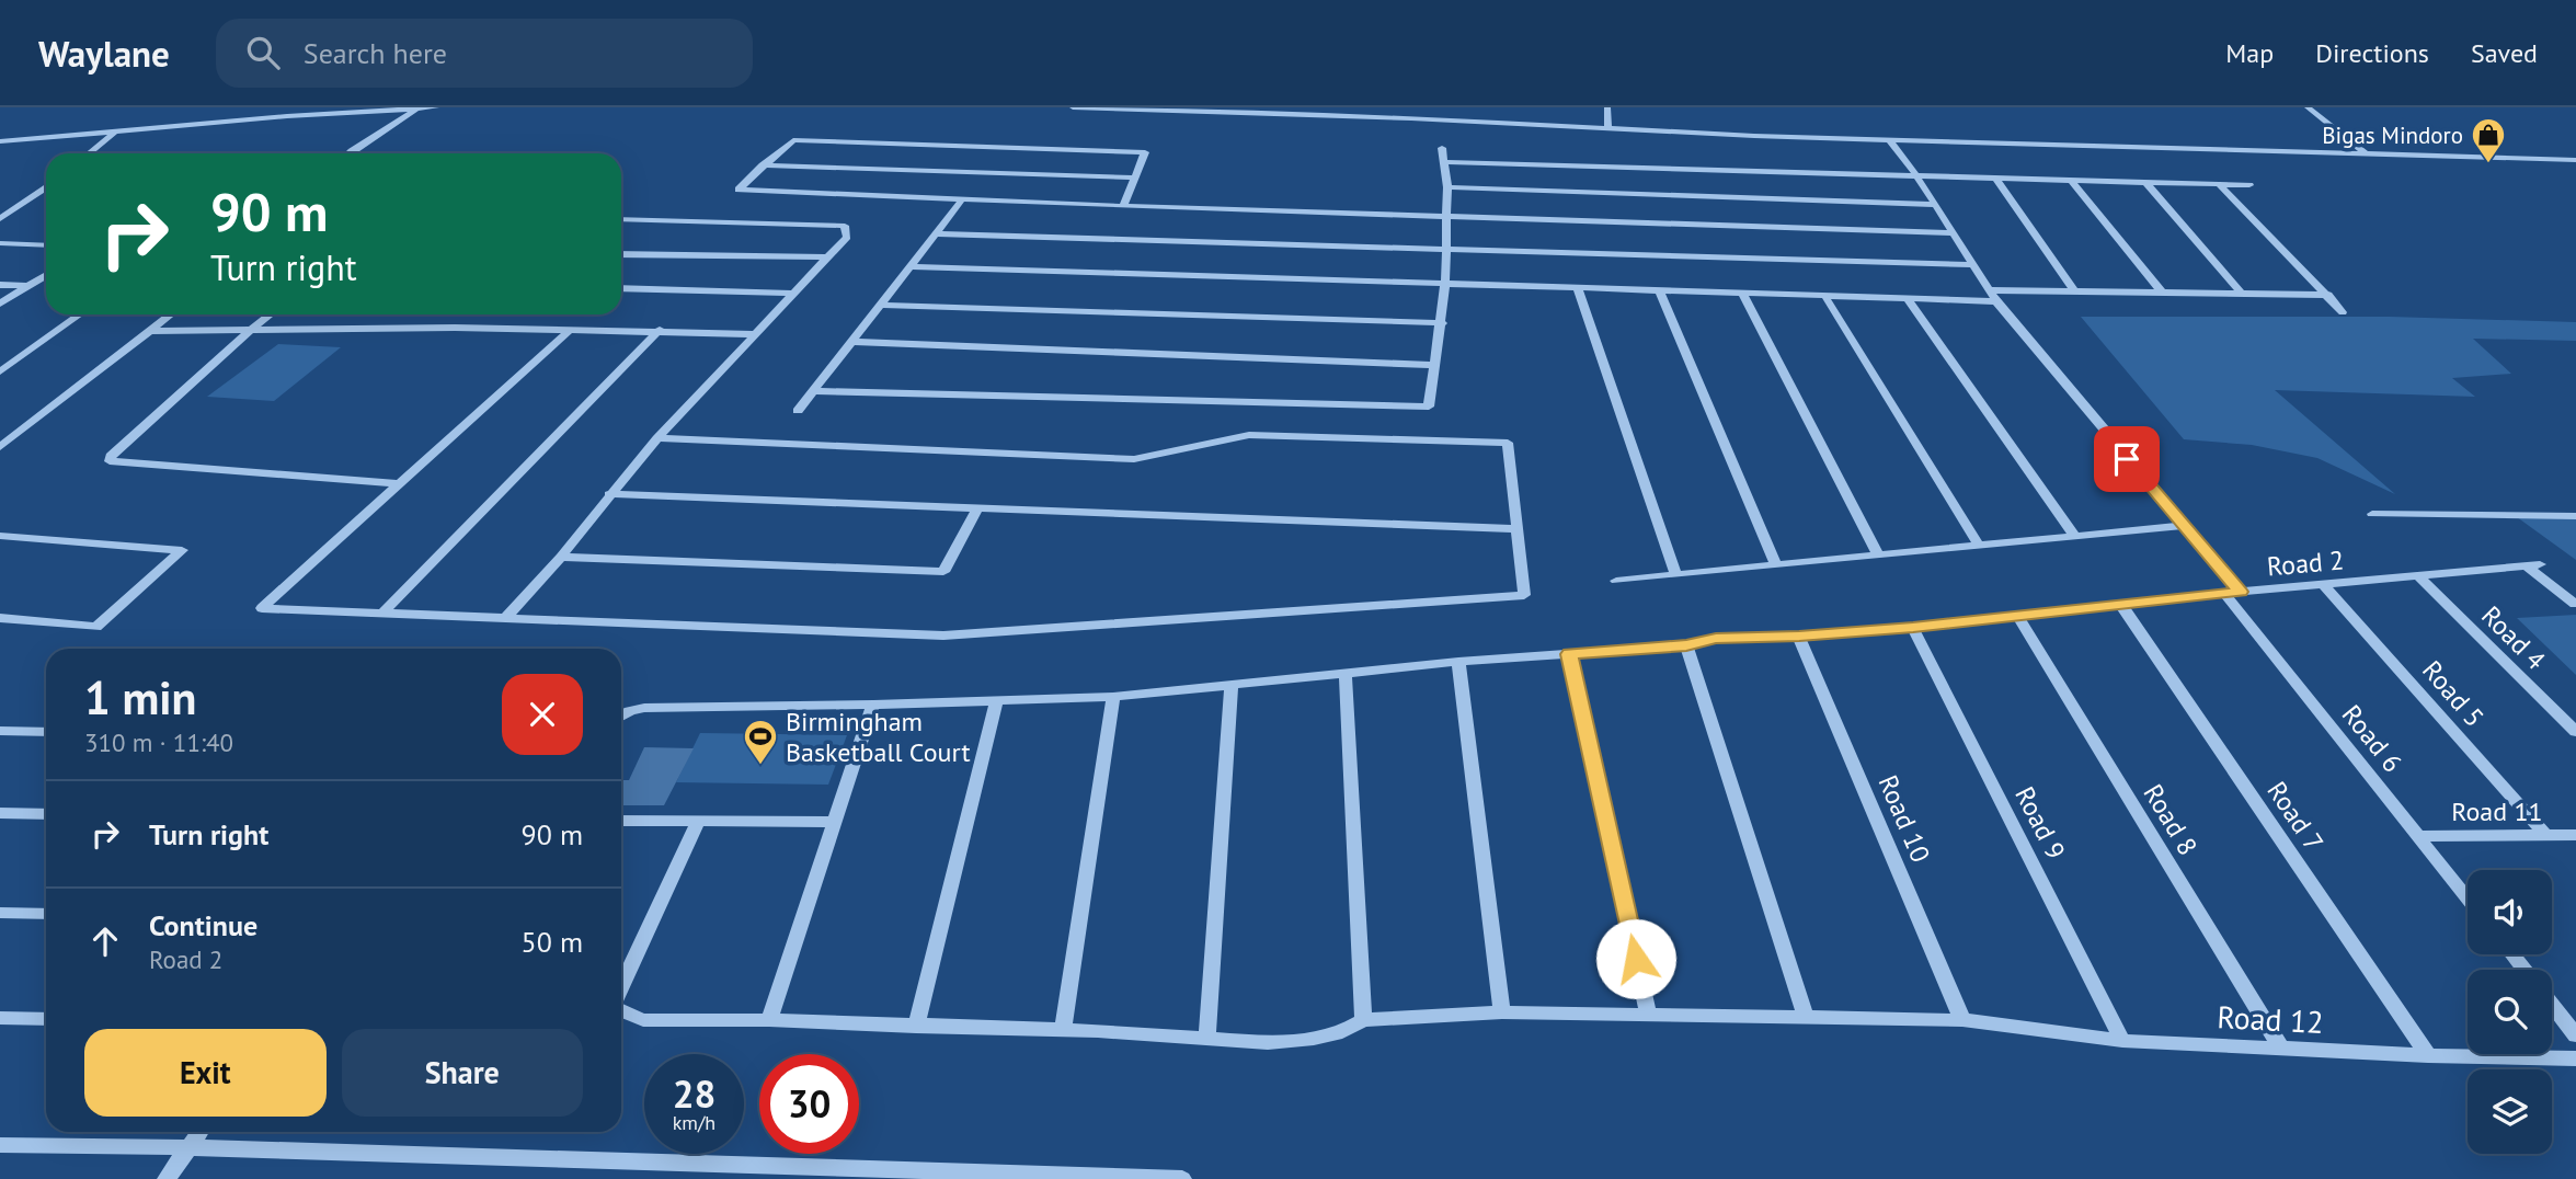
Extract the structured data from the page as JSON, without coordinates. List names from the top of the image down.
{
  "streets": {
    "street": [
      "Road 2",
      "Road 4",
      "Road 5",
      "Road 6",
      "Road 11",
      "Road 7",
      "Road 10",
      "Road 8",
      "Road 9",
      "Road 12"
    ]
  },
  "crossings": [
    ["Road 2", "Road 4"],
    ["Road 2", "Road 5"],
    ["Road 2", "Road 6"],
    ["Road 2", "Road 7"],
    ["Road 2", "Road 10"],
    ["Road 2", "Road 8"],
    ["Road 2", "Road 9"],
    ["Road 5", "Road 11"],
    ["Road 6", "Road 11"],
    ["Road 7", "Road 12"],
    ["Road 10", "Road 12"],
    ["Road 8", "Road 12"],
    ["Road 9", "Road 12"]
  ],
  "places": {
    "shop": ["Bigas Mindoro"],
    "sports": ["Birmingham Basketball Court"]
  },
  "page": {
    "header": "Waylane",
    "search": "Search here",
    "nav": ["Map", "Directions", "Saved"],
    "turn": ["90 m", "Turn right"],
    "heading": ["1 min", "310 m · 11:40"],
    "list": [
      {
        "name": "Turn right",
        "value": "90 m"
      },
      {
        "name": "Continue",
        "note": "Road 2",
        "value": "50 m"
      }
    ],
    "buttons": ["Exit", "Share"],
    "speed": "28 km/h",
    "limit": "30"
  }
}
